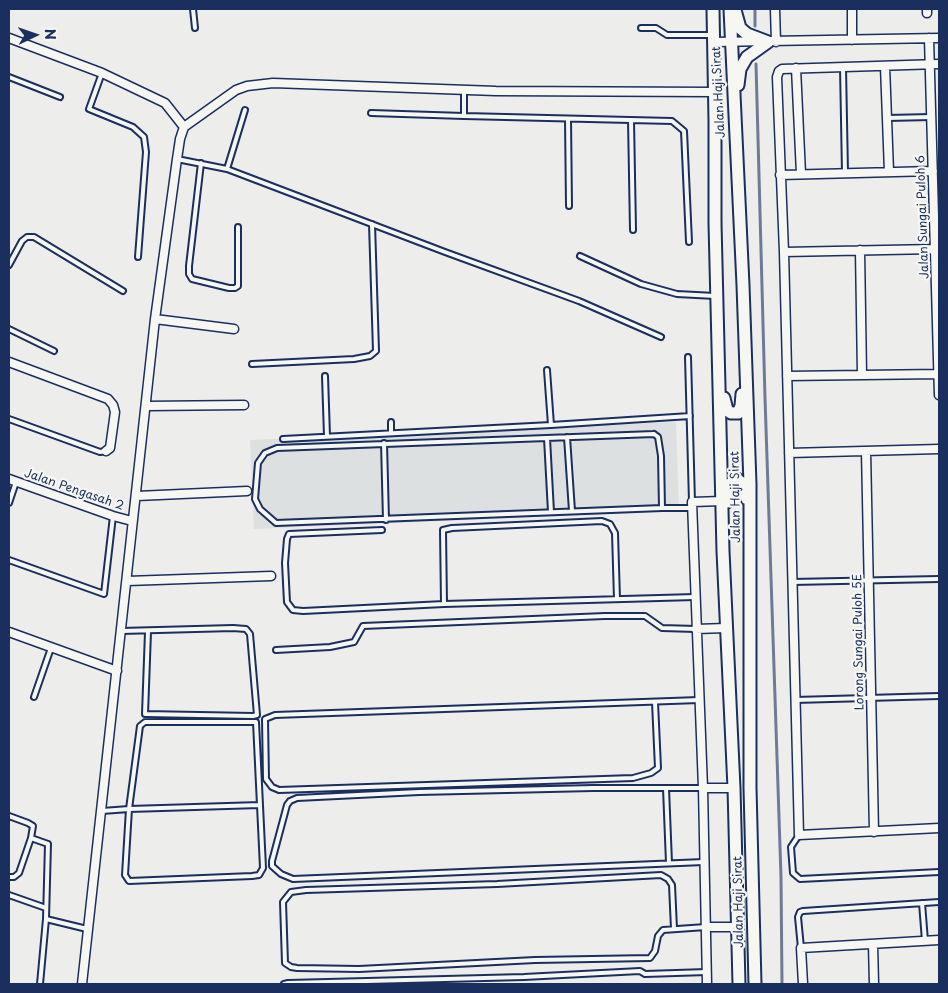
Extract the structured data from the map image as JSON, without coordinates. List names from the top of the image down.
{
  "streets": {
    "main road": ["Jalan Haji Sirat"],
    "street": ["Jalan Sungai Puloh 6", "Jalan Pengasah 2", "Lorong Sungai Puloh 5E"]
  },
  "north": "right"
}
